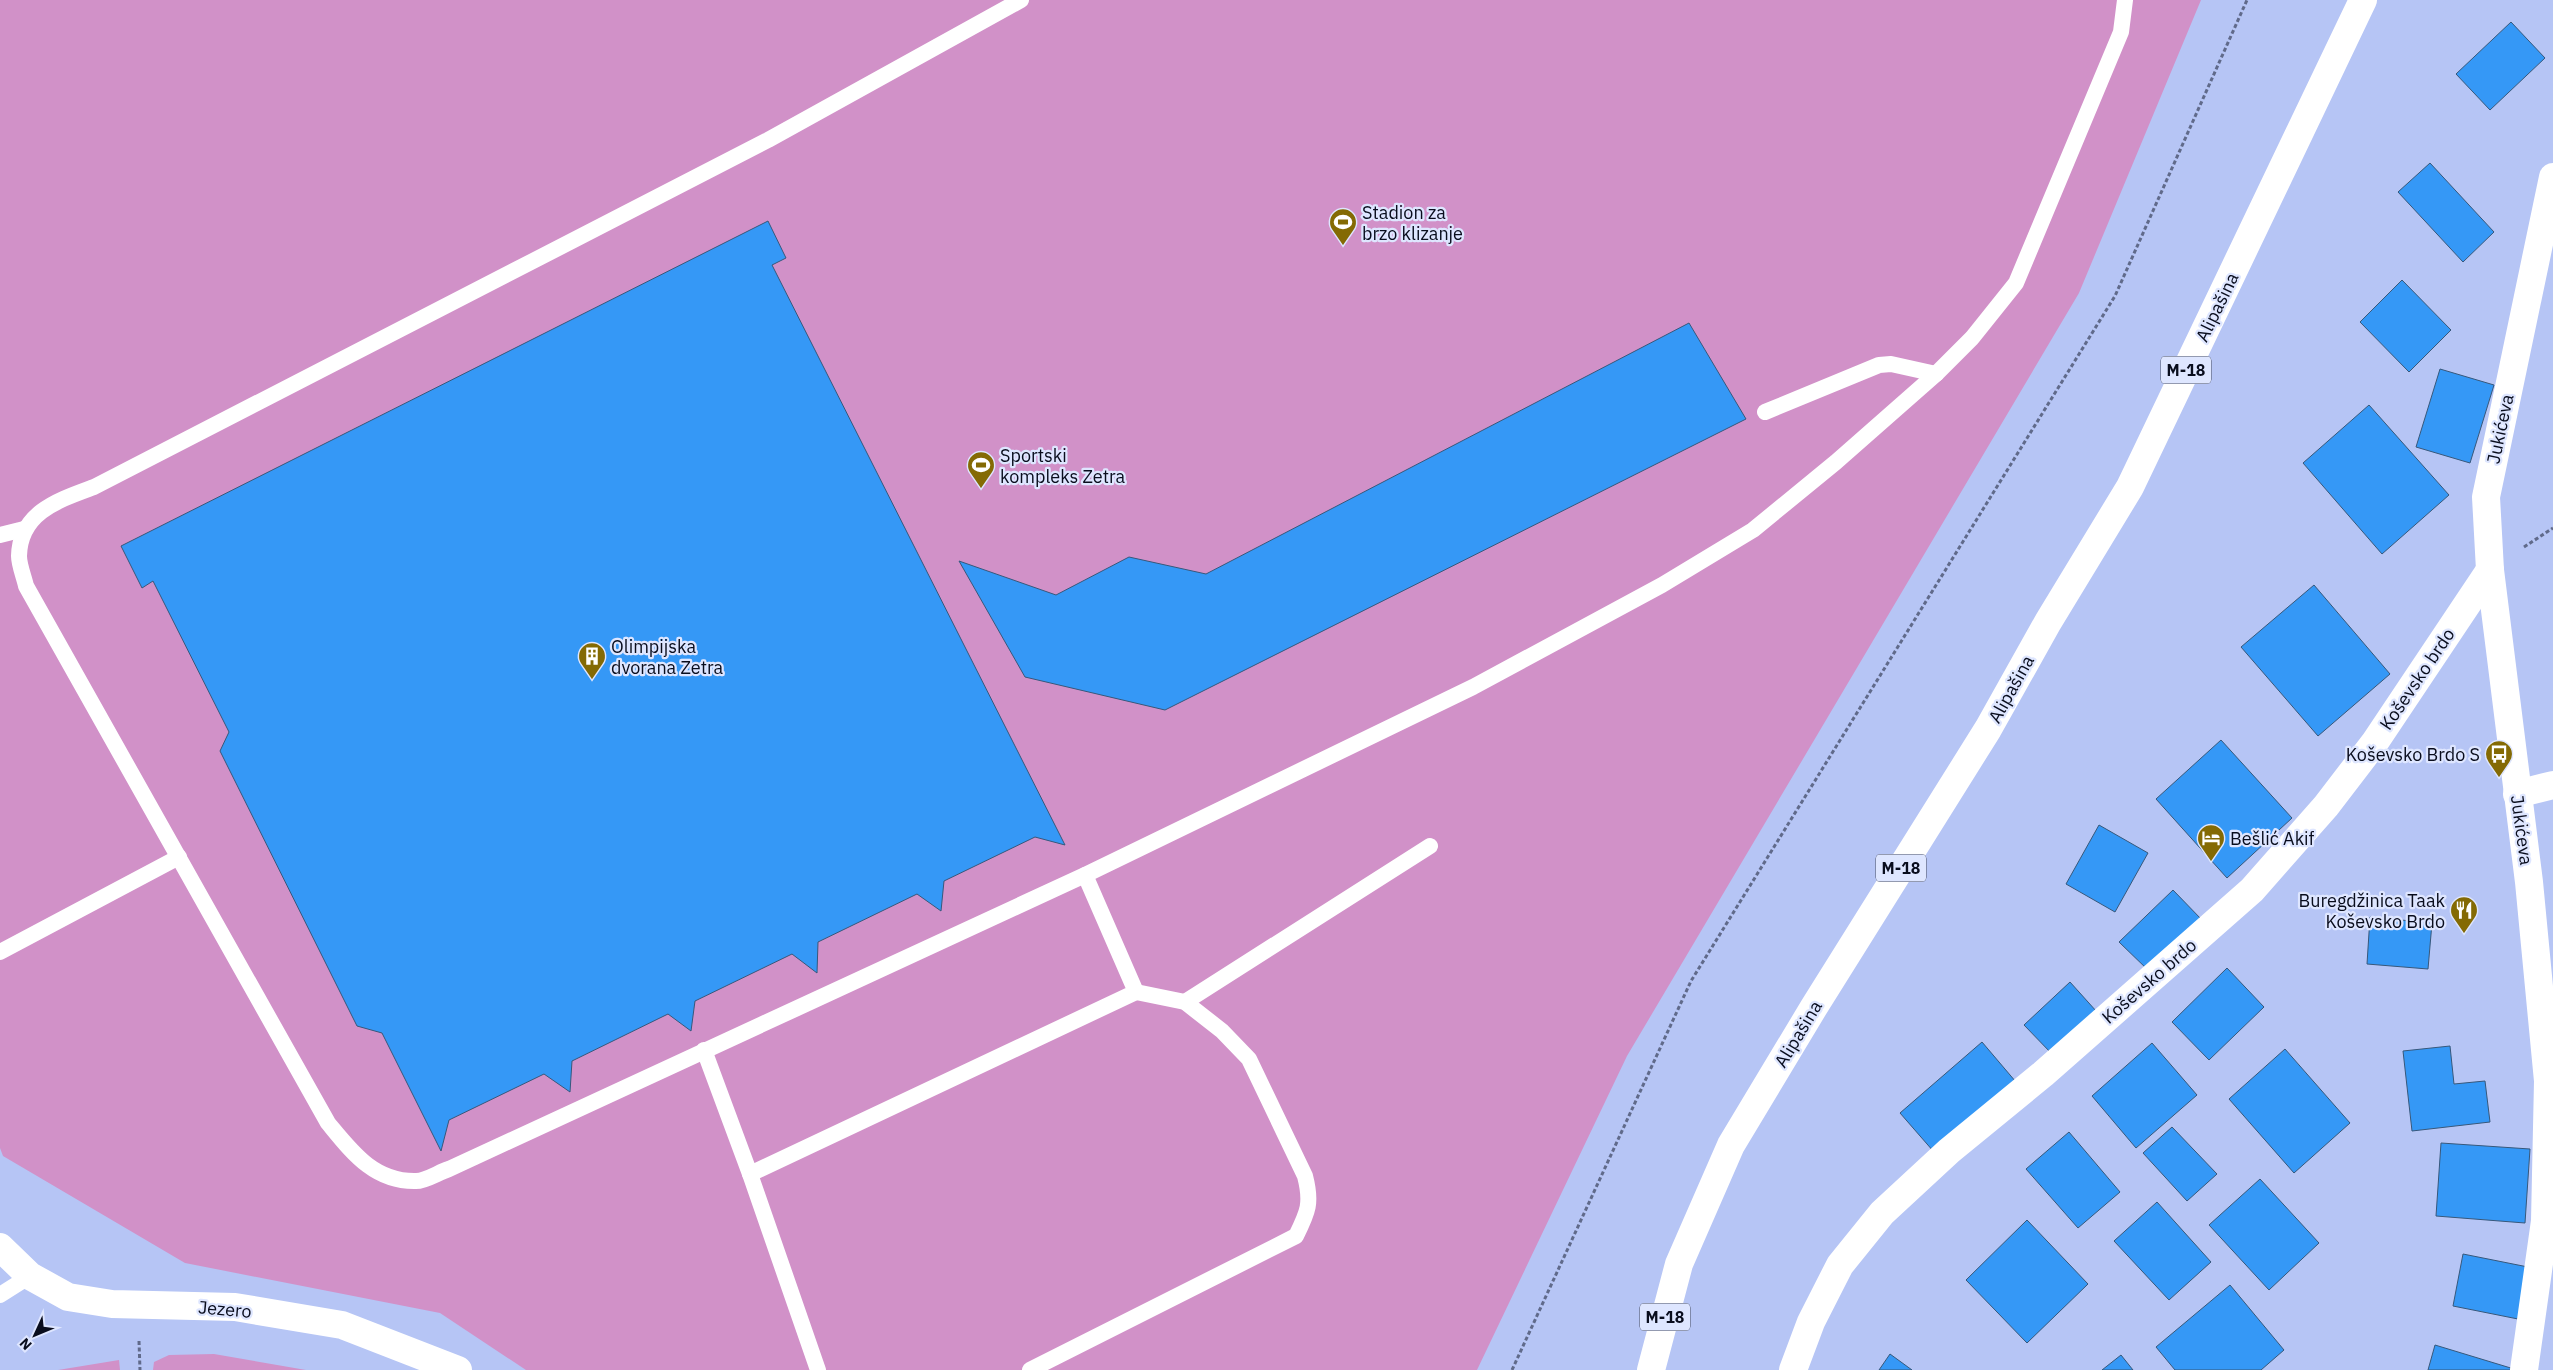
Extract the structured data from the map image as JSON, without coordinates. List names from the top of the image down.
{
  "streets": {
    "street": [
      "Alipašina",
      "M-18",
      "Jukićeva",
      "Koševsko brdo",
      "Jezero"
    ]
  },
  "crossings": [
    ["Jukićeva", "Koševsko brdo"]
  ],
  "places": {
    "sports": ["Stadion za brzo klizanje", "Sportski kompleks Zetra"],
    "building": ["Olimpijska dvorana Zetra"],
    "bus stop": ["Koševsko Brdo S"],
    "hotel": ["Bešlić Akif"],
    "restaurant": ["Buregdžinica Taak Koševsko Brdo"]
  },
  "north": "bottom left"
}
